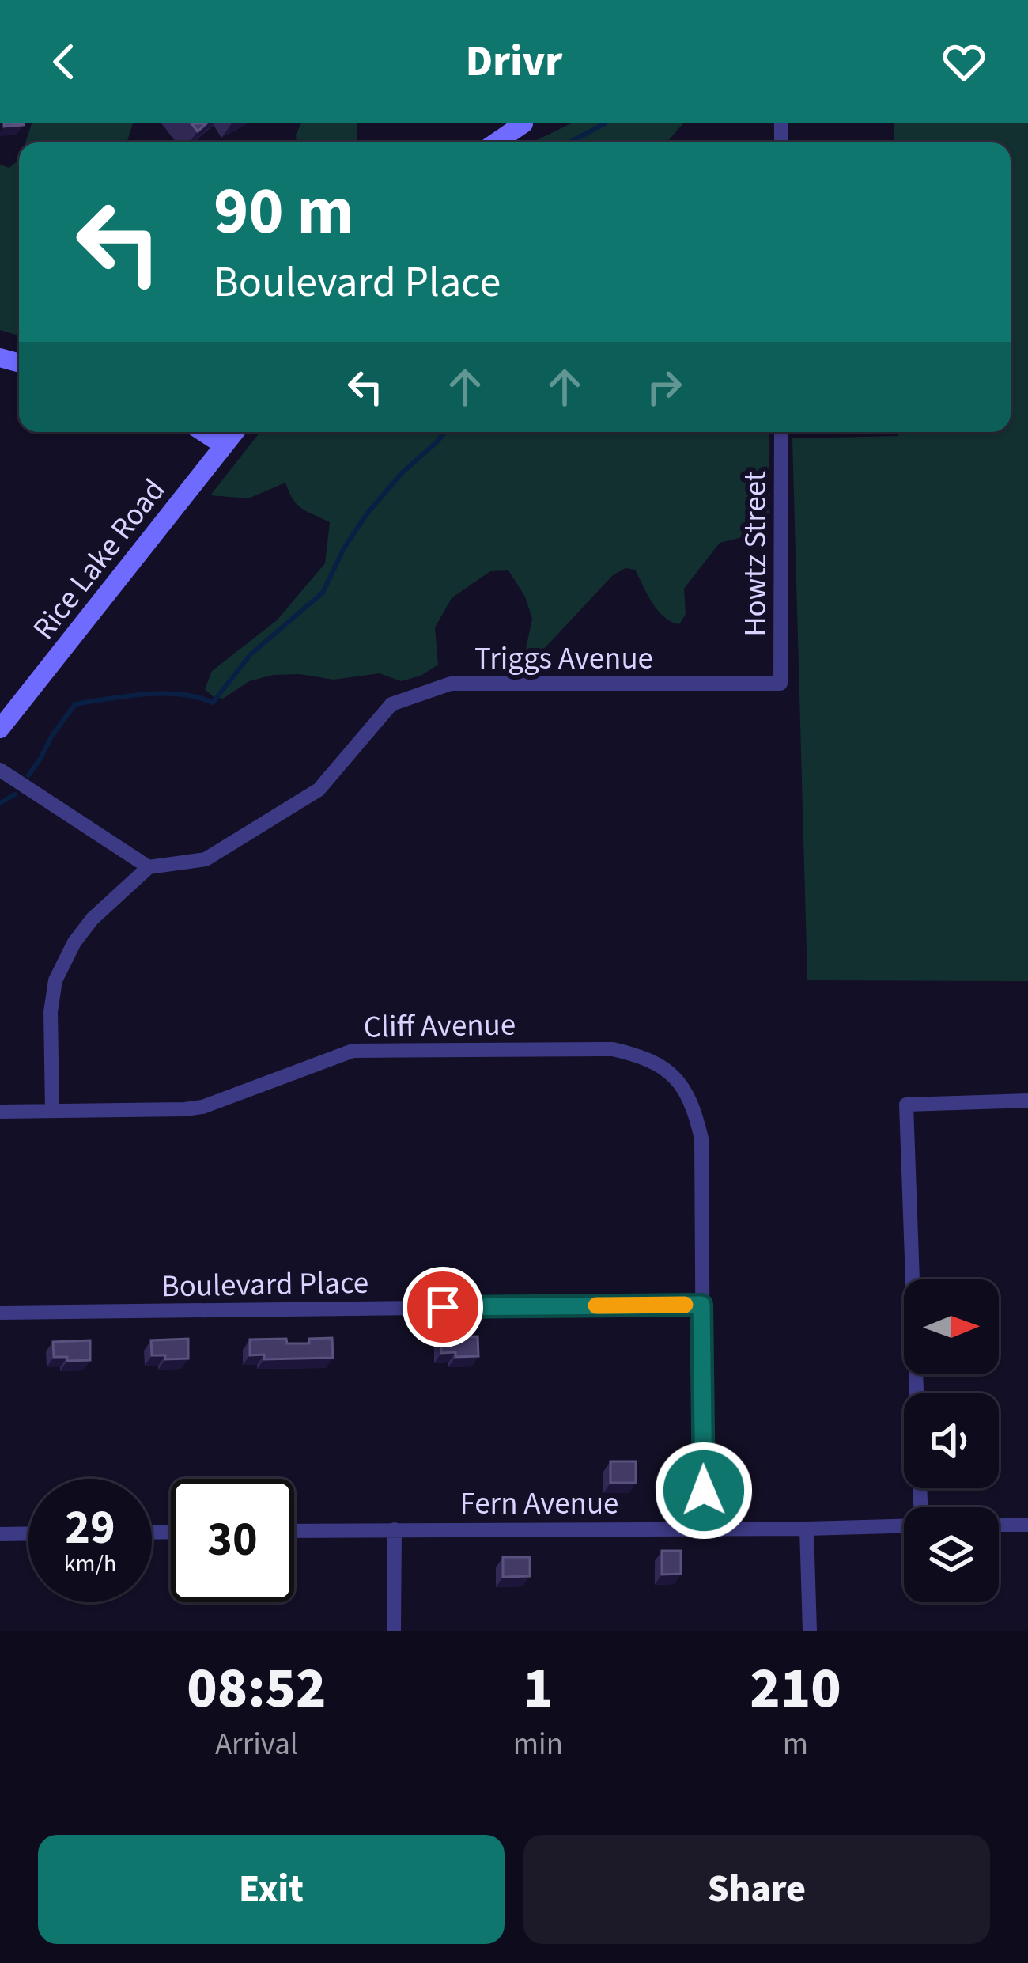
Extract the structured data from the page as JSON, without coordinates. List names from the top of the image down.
{
  "streets": {
    "main road": ["Rice Lake Road"],
    "street": [
      "Howtz Street",
      "Triggs Avenue",
      "Cliff Avenue",
      "Boulevard Place",
      "Fern Avenue"
    ]
  },
  "crossings": [
    ["Howtz Street", "Triggs Avenue"],
    ["Cliff Avenue", "Boulevard Place"]
  ],
  "north": "right",
  "page": {
    "header": "Drivr",
    "turn": ["90 m", "Boulevard Place"],
    "speed": "29 km/h",
    "limit": "30",
    "eta": [
      "08:52",
      "Arrival",
      "1",
      "min",
      "210",
      "m"
    ],
    "buttons": ["Exit", "Share"]
  }
}
